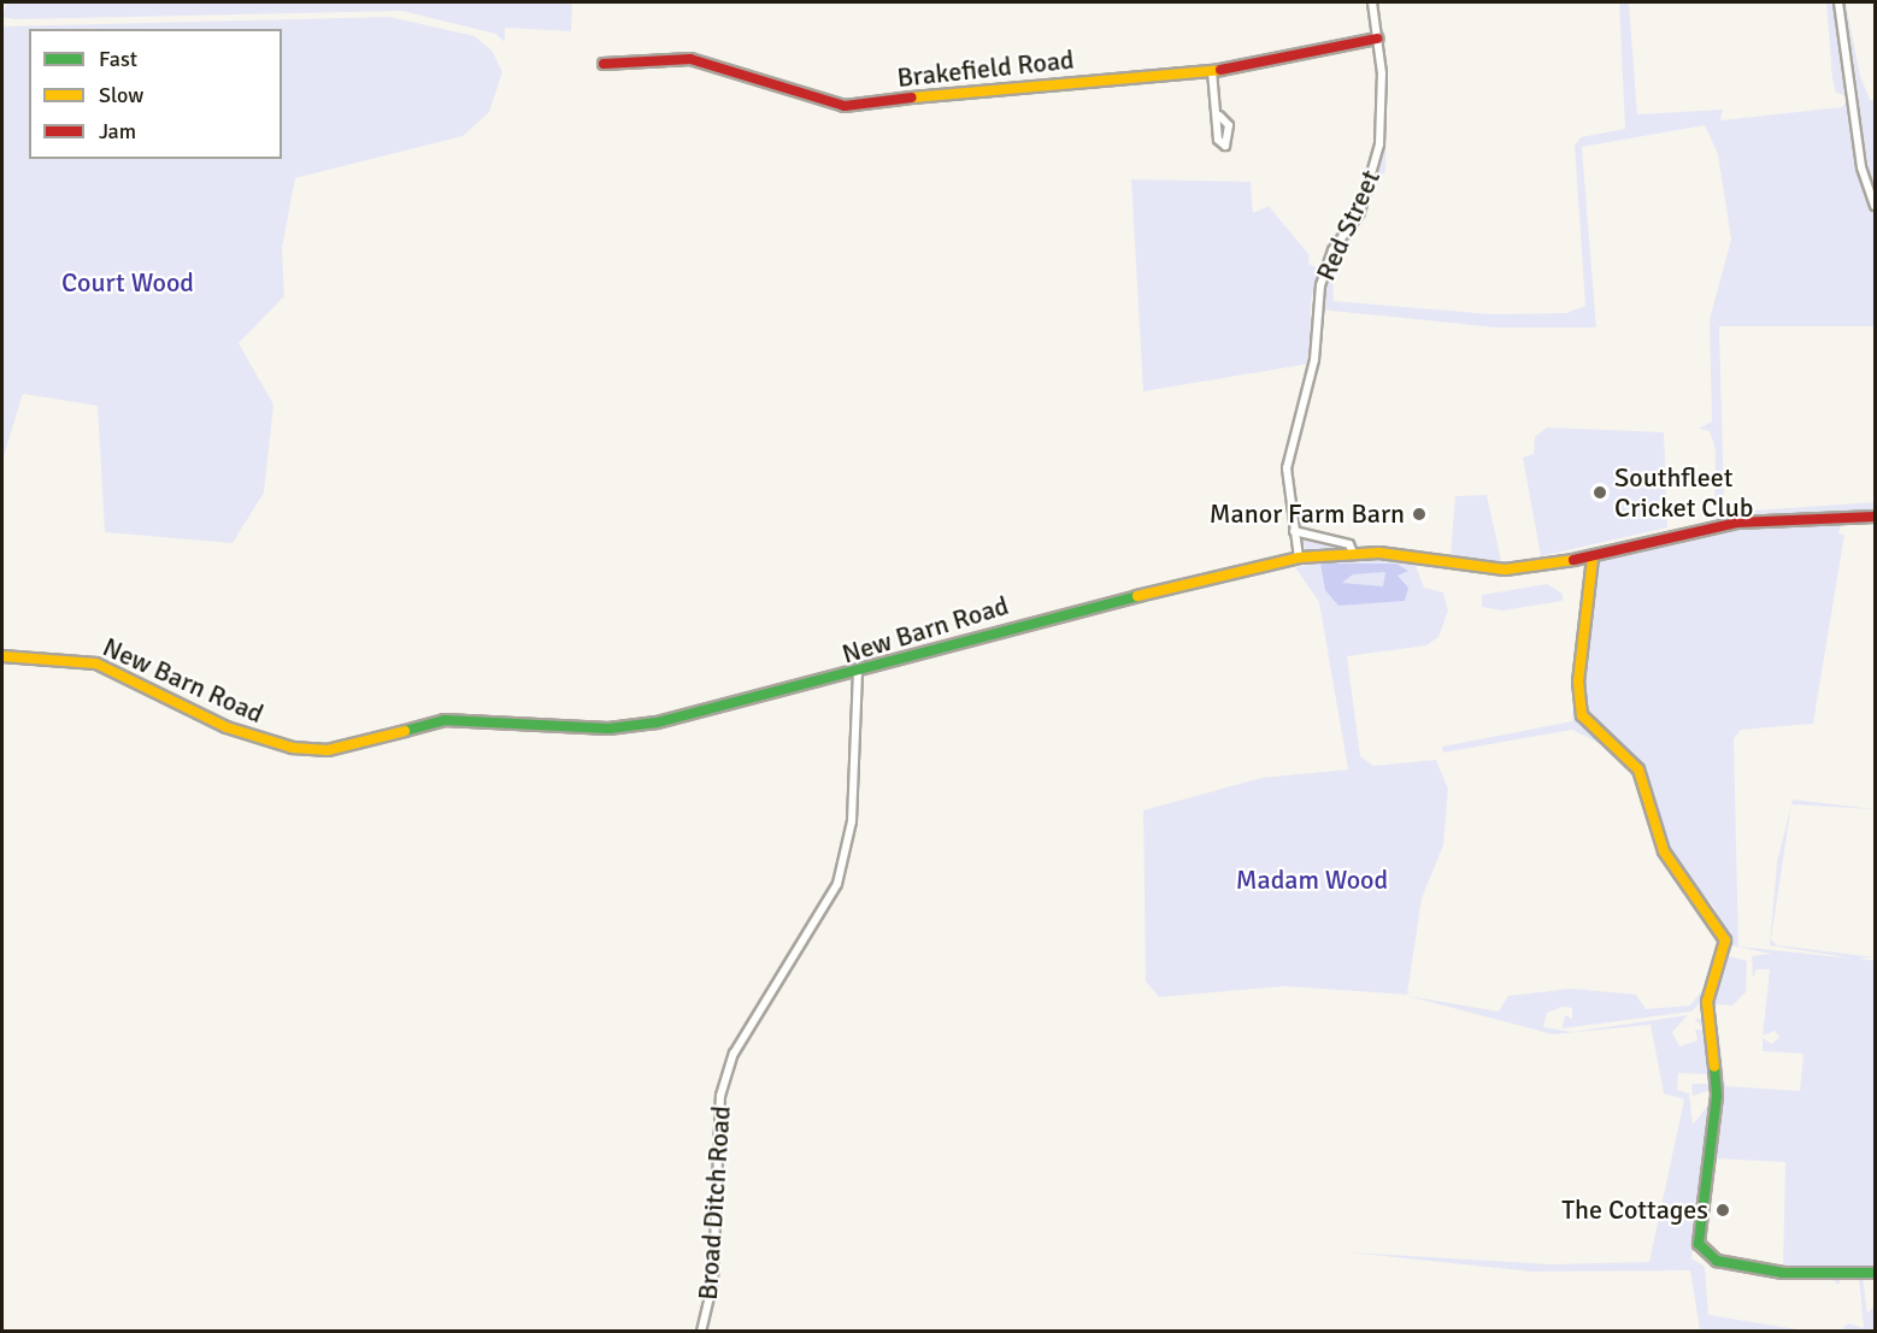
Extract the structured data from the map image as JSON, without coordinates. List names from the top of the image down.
{
  "streets": {
    "street": [
      "Brakefield Road",
      "Red Street",
      "New Barn Road",
      "Broad Ditch Road"
    ]
  },
  "crossings": [
    ["Brakefield Road", "Red Street"],
    ["Red Street", "New Barn Road"],
    ["New Barn Road", "Broad Ditch Road"]
  ],
  "parks": ["Court Wood", "Madam Wood"],
  "places": ["Southfleet Cricket Club", "Manor Farm Barn", "The Cottages"],
  "legend": ["Fast", "Slow", "Jam"]
}
